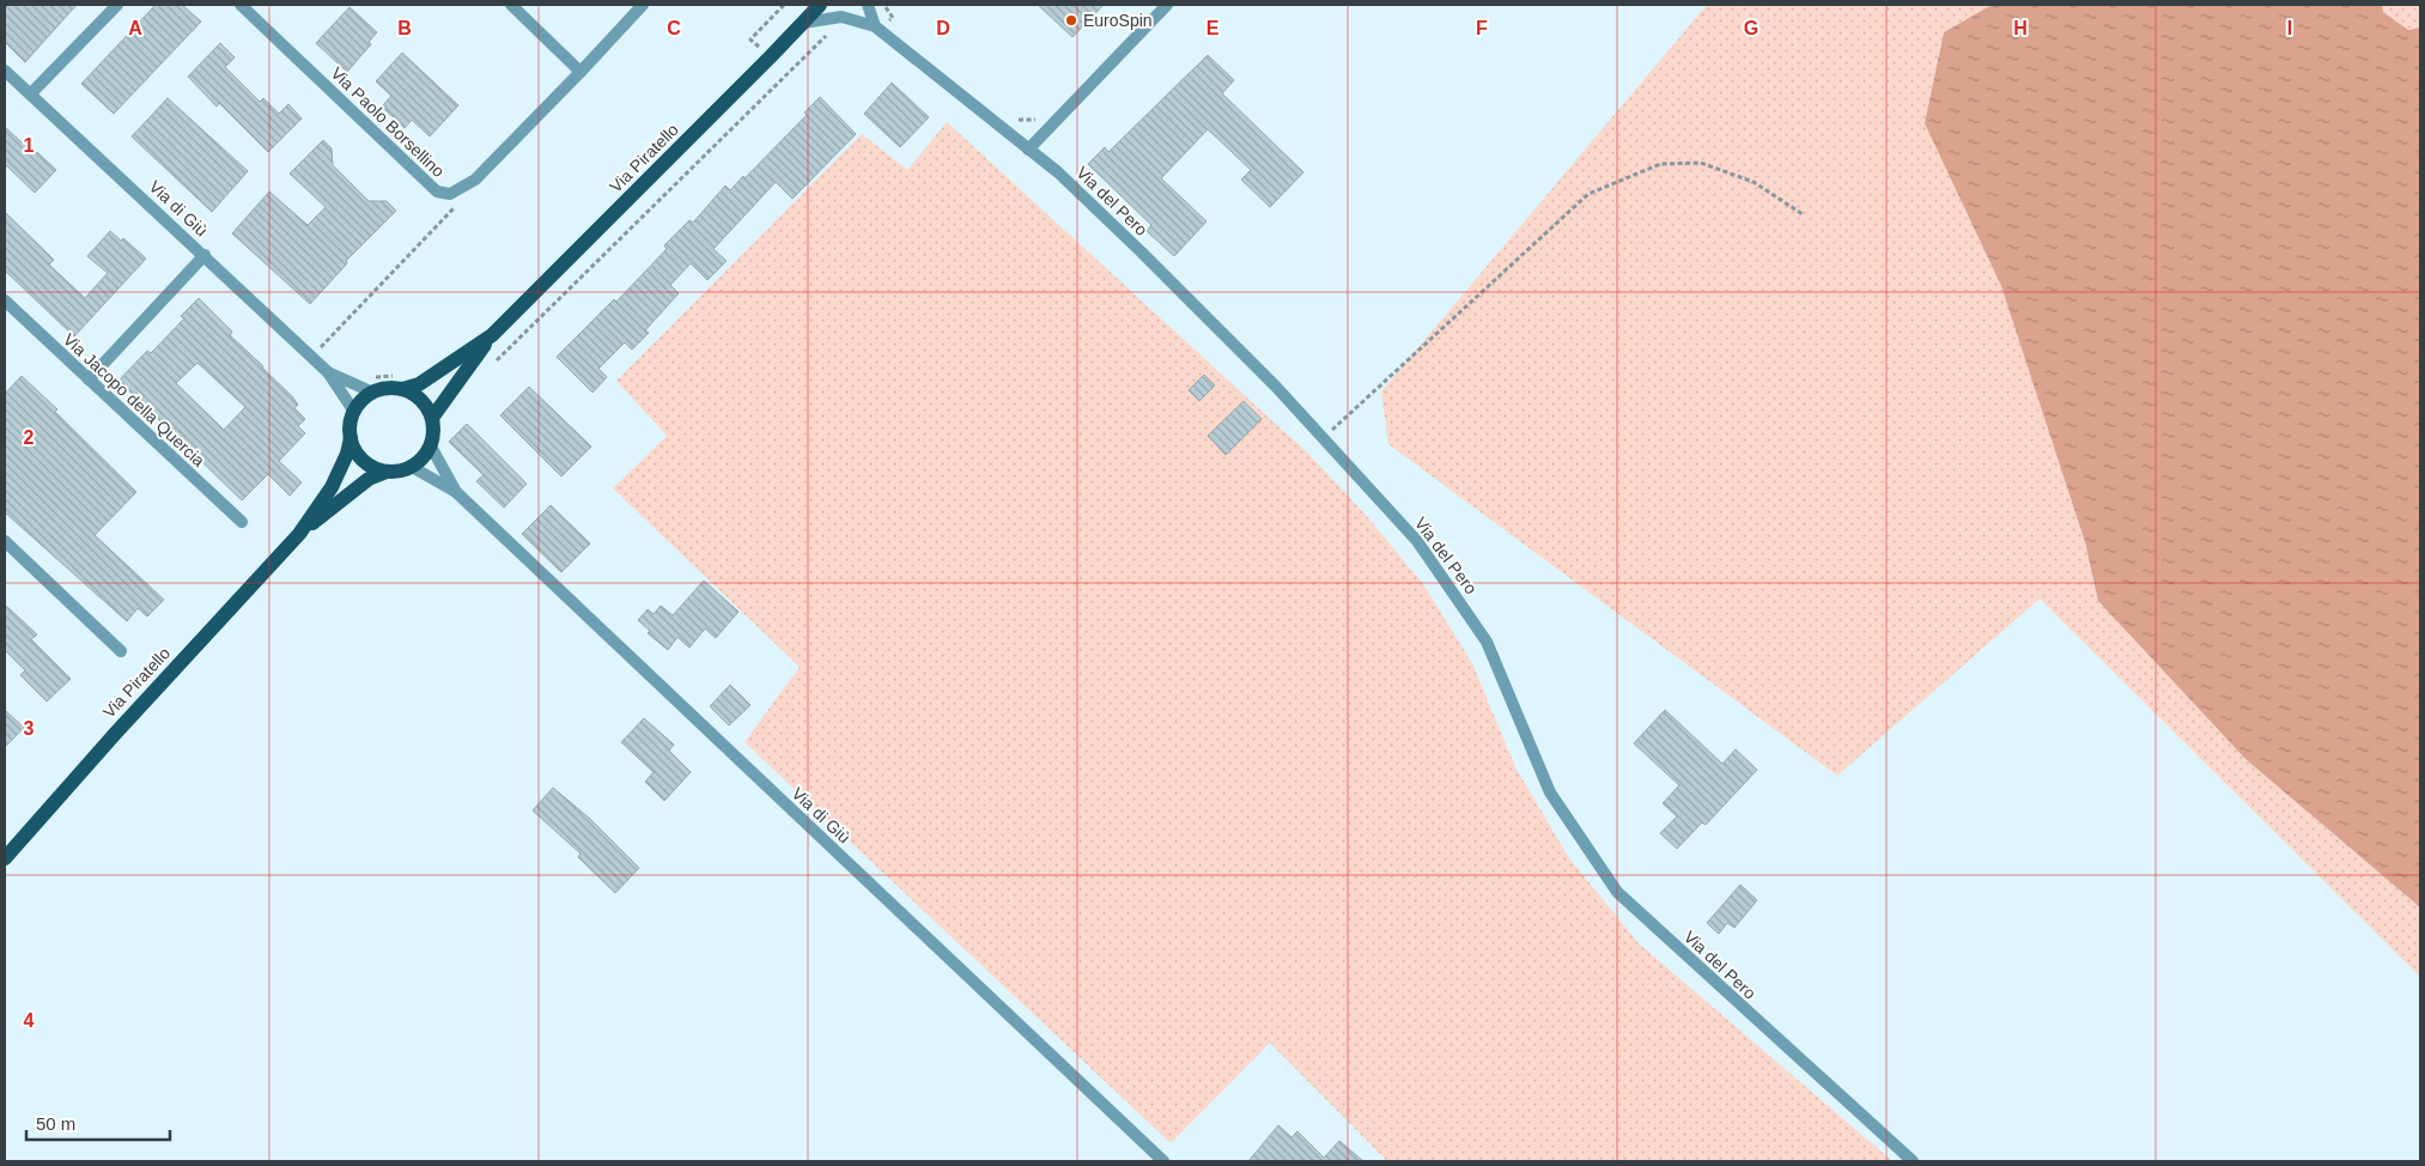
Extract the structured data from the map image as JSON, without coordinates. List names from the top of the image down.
{
  "streets": {
    "main road": ["Via Piratello"],
    "street": [
      "Via Paolo Borsellino",
      "Via del Pero",
      "Via di Giù",
      "Via Jacopo della Quercia"
    ]
  },
  "crossings": [
    ["Via Piratello", "Via del Pero"],
    ["Via Piratello", "Via di Giù"]
  ],
  "places": ["EuroSpin"],
  "scale_bar": "50 m",
  "grid": {
    "columns": [
      "A",
      "B",
      "C",
      "D",
      "E",
      "F",
      "G",
      "H",
      "I"
    ],
    "rows": [
      "1",
      "2",
      "3",
      "4"
    ]
  }
}
